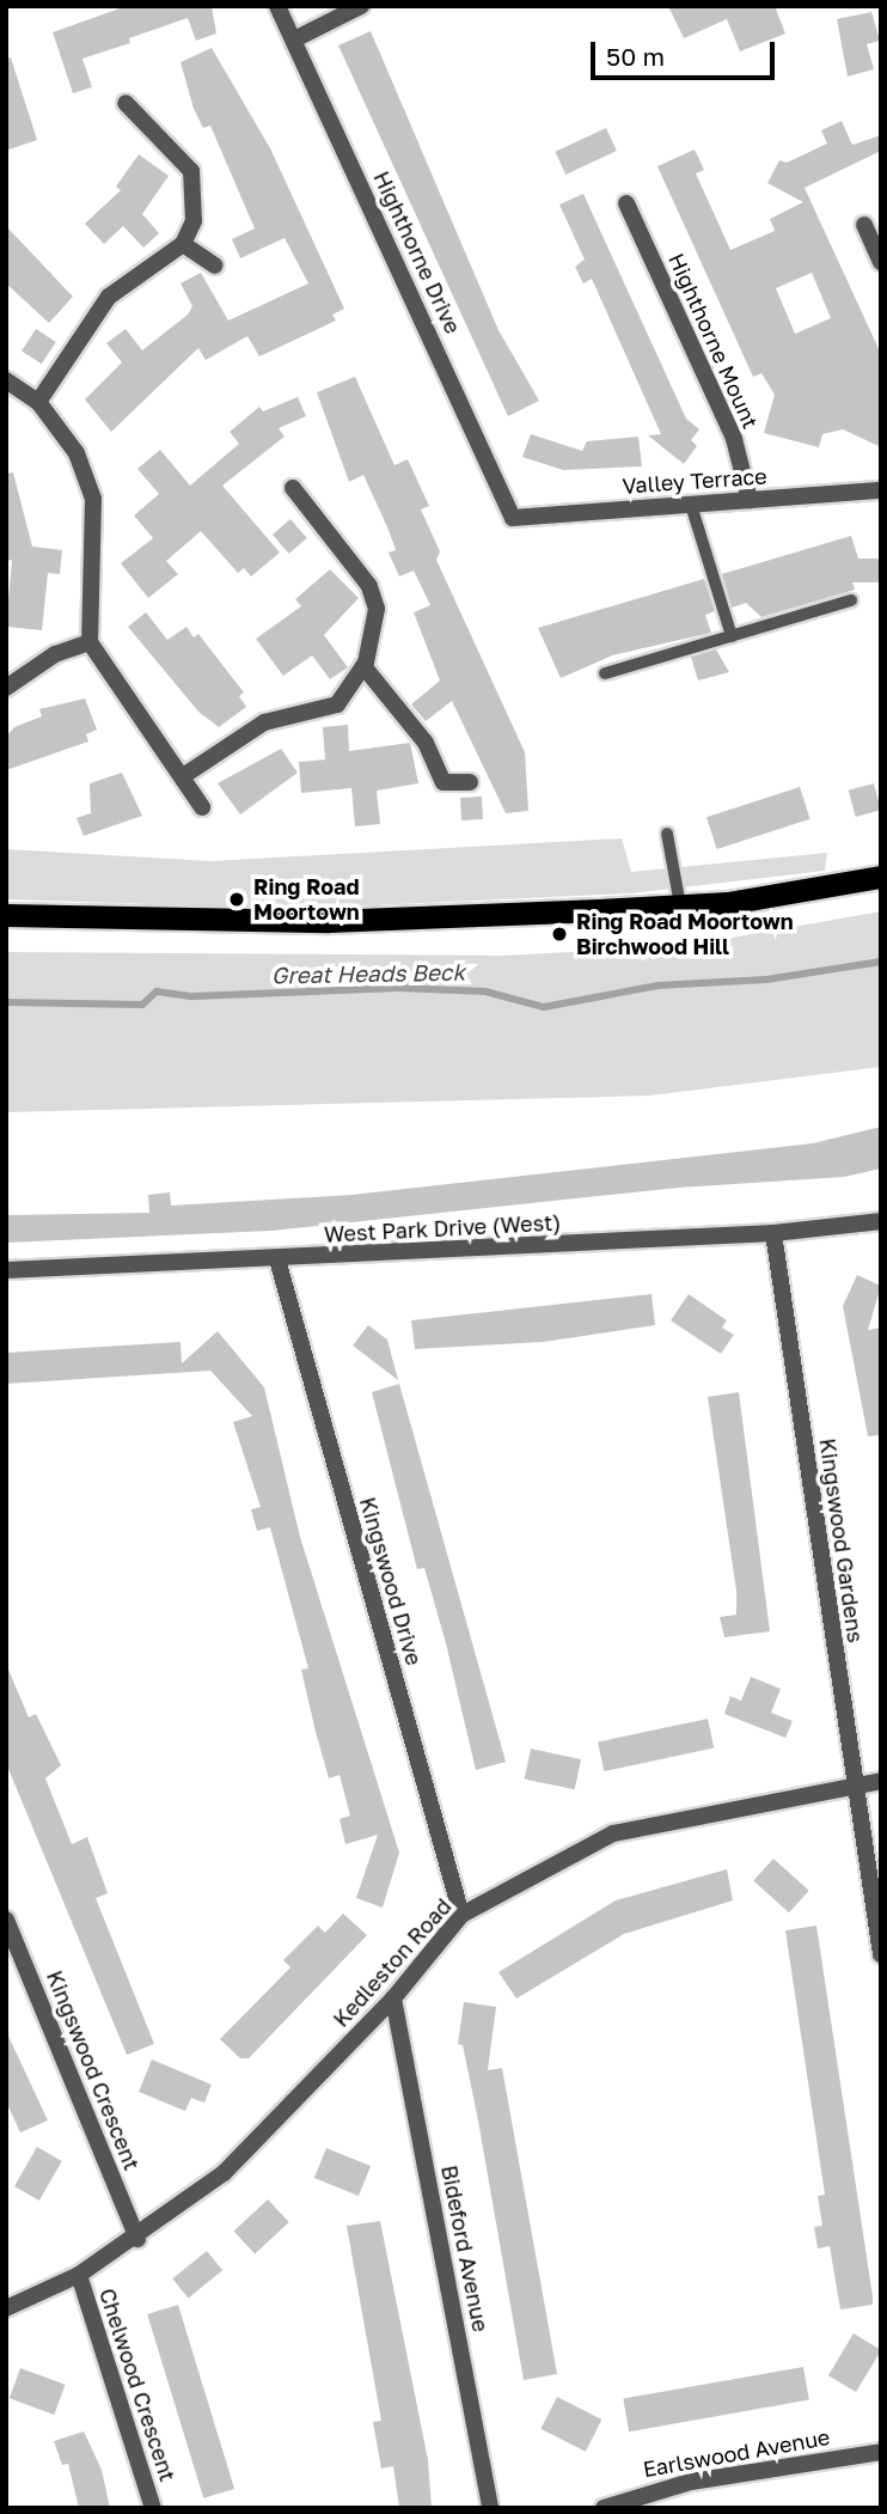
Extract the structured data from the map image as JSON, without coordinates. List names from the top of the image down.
{
  "streets": {
    "street": [
      "Highthorne Drive",
      "Highthorne Mount",
      "Valley Terrace",
      "West Park Drive (West)",
      "Kingswood Gardens",
      "Kingswood Drive",
      "Kedleston Road",
      "Kingswood Crescent",
      "Bideford Avenue",
      "Chelwood Crescent",
      "Earlswood Avenue"
    ]
  },
  "crossings": [
    ["Highthorne Drive", "Valley Terrace"],
    ["Highthorne Mount", "Valley Terrace"],
    ["West Park Drive (West)", "Kingswood Gardens"],
    ["West Park Drive (West)", "Kingswood Drive"],
    ["Kingswood Gardens", "Kedleston Road"],
    ["Kingswood Drive", "Kedleston Road"],
    ["Kedleston Road", "Kingswood Crescent"],
    ["Kedleston Road", "Bideford Avenue"],
    ["Kedleston Road", "Chelwood Crescent"]
  ],
  "water": ["Great Heads Beck"],
  "places": ["Ring Road Moortown", "Ring Road Moortown Birchwood Hill"],
  "scale_bar": "50 m"
}
